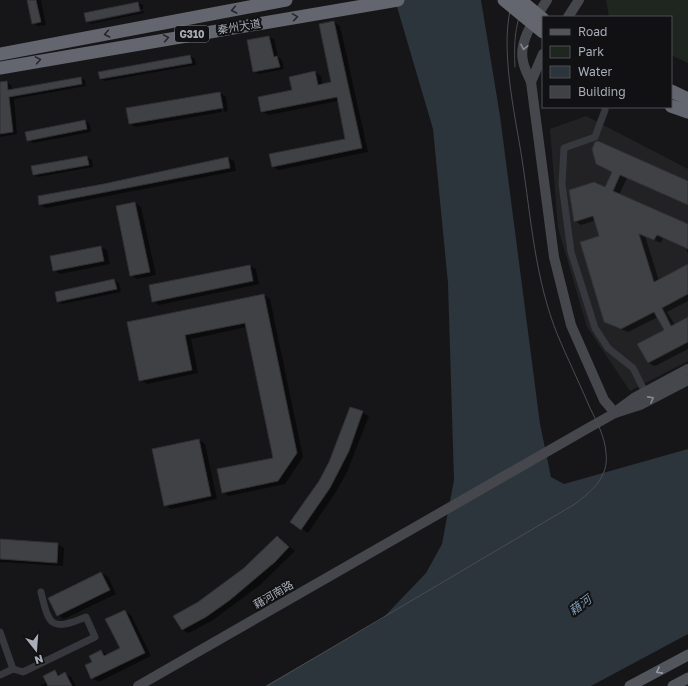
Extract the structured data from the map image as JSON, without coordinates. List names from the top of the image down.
{
  "streets": {
    "highway": ["秦州大道", "G310"],
    "main road": ["藉河南路"]
  },
  "water": ["藉河"],
  "legend": [
    "Road",
    "Park",
    "Water",
    "Building"
  ],
  "north": "bottom"
}
